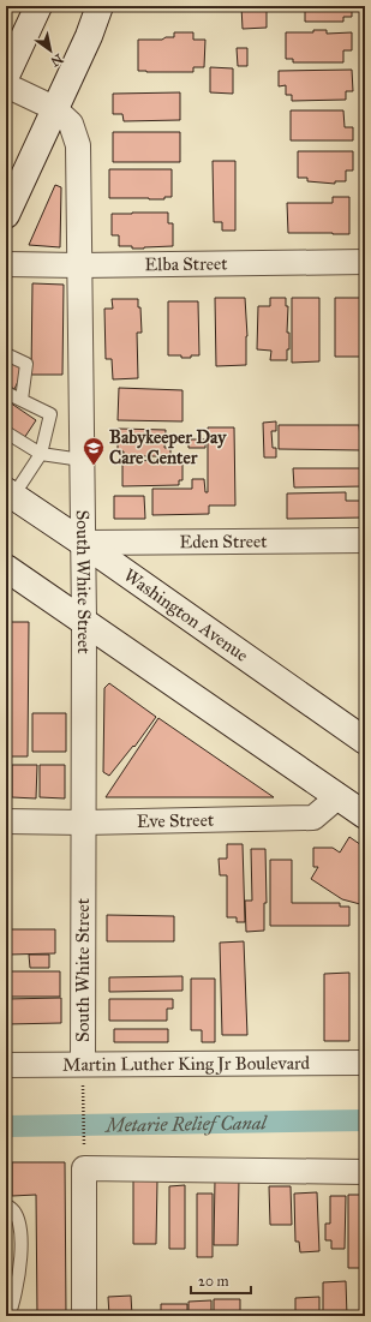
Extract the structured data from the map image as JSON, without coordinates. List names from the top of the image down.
{
  "streets": {
    "street": [
      "Elba Street",
      "Eden Street",
      "South White Street",
      "Washington Avenue",
      "Eve Street",
      "Martin Luther King Jr Boulevard"
    ]
  },
  "crossings": [
    ["Elba Street", "South White Street"],
    ["Eden Street", "South White Street"],
    ["Eden Street", "Washington Avenue"],
    ["South White Street", "Washington Avenue"],
    ["South White Street", "Eve Street"],
    ["South White Street", "Martin Luther King Jr Boulevard"]
  ],
  "water": ["Metarie Relief Canal"],
  "places": {
    "school or university": ["Babykeeper Day Care Center"]
  },
  "scale_bar": "20 m",
  "north": "bottom right"
}
